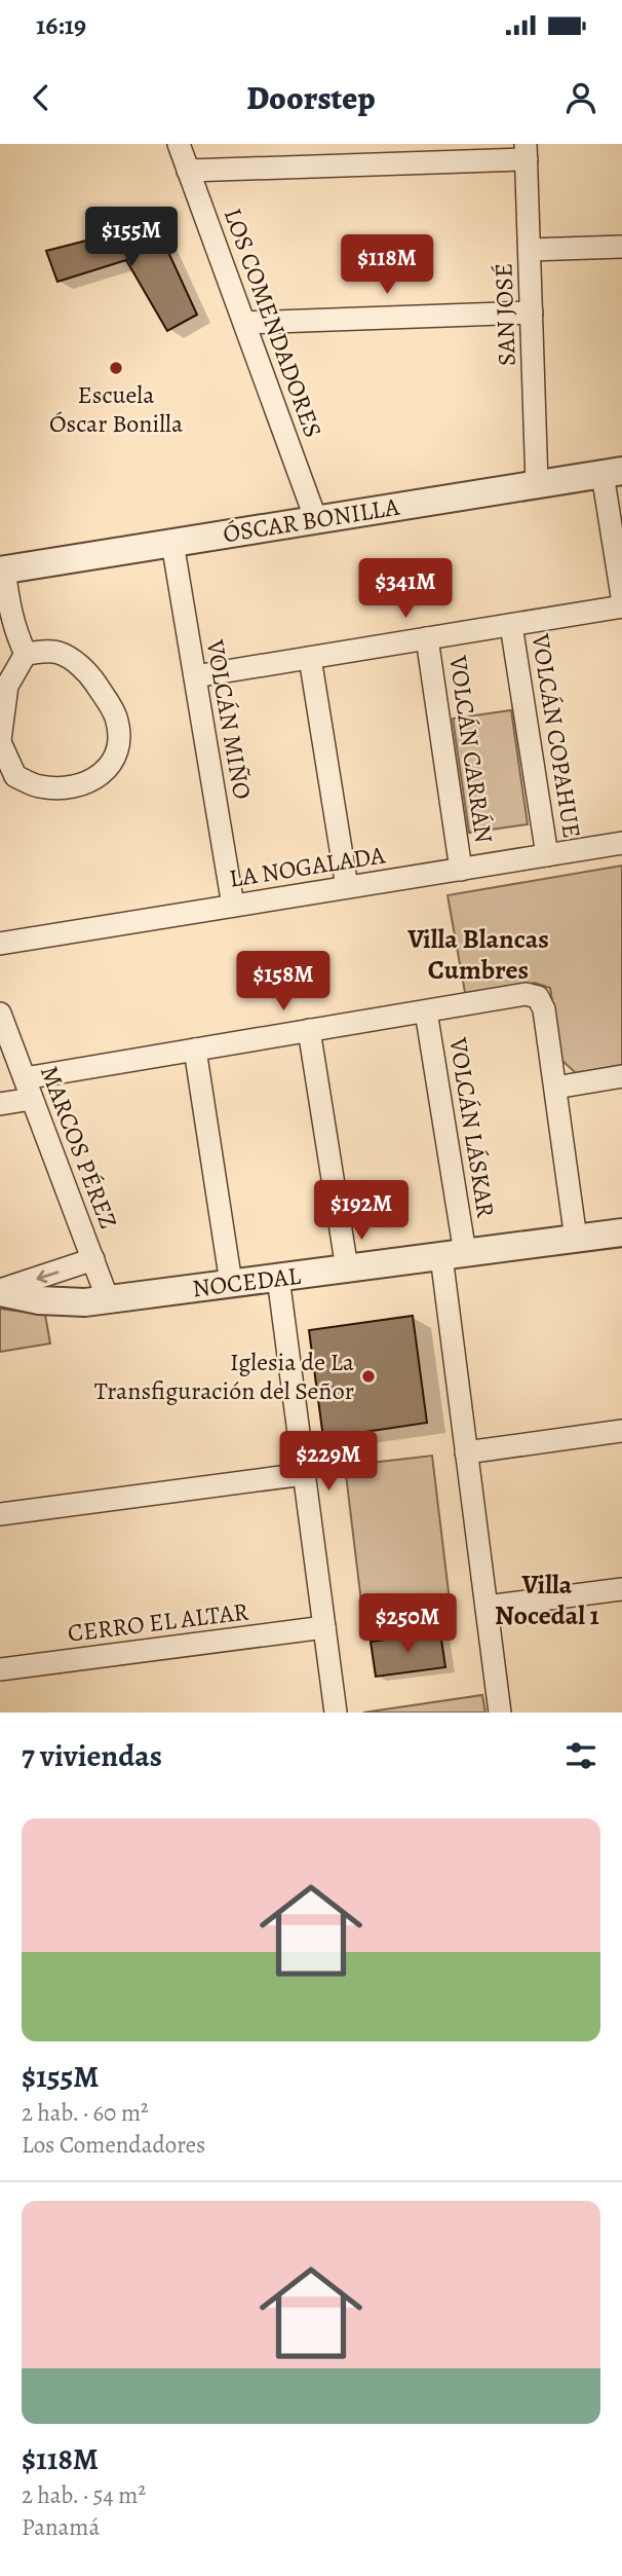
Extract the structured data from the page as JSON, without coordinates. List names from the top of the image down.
{
  "streets": {
    "street": [
      "SAN JOSÉ",
      "LOS COMENDADORES",
      "ÓSCAR BONILLA",
      "VOLCÁN MIÑO",
      "VOLCÁN COPAHUE",
      "VOLCÁN CARRÁN",
      "LA NOGALADA",
      "VOLCÁN LÁSKAR",
      "MARCOS PÉREZ",
      "NOCEDAL",
      "CERRO EL ALTAR"
    ]
  },
  "crossings": [
    ["SAN JOSÉ", "ÓSCAR BONILLA"],
    ["LOS COMENDADORES", "ÓSCAR BONILLA"],
    ["ÓSCAR BONILLA", "VOLCÁN MIÑO"],
    ["VOLCÁN MIÑO", "LA NOGALADA"],
    ["VOLCÁN COPAHUE", "LA NOGALADA"],
    ["VOLCÁN CARRÁN", "LA NOGALADA"],
    ["VOLCÁN LÁSKAR", "NOCEDAL"],
    ["MARCOS PÉREZ", "NOCEDAL"]
  ],
  "districts": ["Villa Blancas Cumbres", "Villa Nocedal 1"],
  "places": ["Escuela Óscar Bonilla", "Iglesia de La Transfiguración del Señor"],
  "page": {
    "status": "16:19",
    "header": "Doorstep",
    "price": [
      "$155M",
      "$118M",
      "$341M",
      "$158M",
      "$192M",
      "$229M",
      "$250M"
    ],
    "heading": "7 viviendas",
    "list": [
      {
        "name": "$155M",
        "note": "2 hab. · 60 m² · Los Comendadores"
      },
      {
        "name": "$118M",
        "note": "2 hab. · 54 m² · Panamá"
      }
    ]
  }
}
